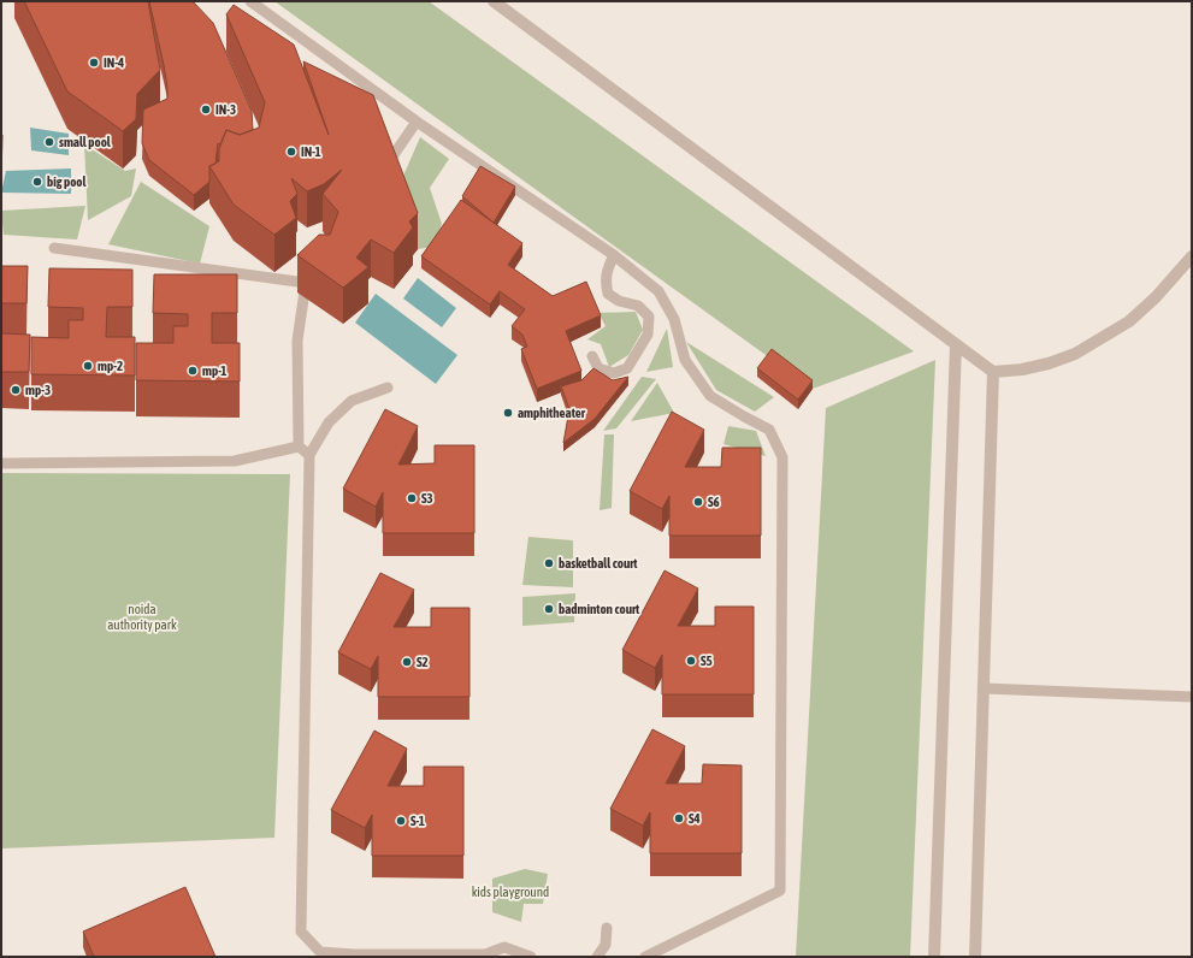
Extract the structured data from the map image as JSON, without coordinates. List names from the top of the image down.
{
  "parks": ["noida authority park", "kids playground"],
  "places": [
    "IN-4",
    "IN-3",
    "small pool",
    "IN-1",
    "big pool",
    "mp-2",
    "mp-1",
    "mp-3",
    "amphitheater",
    "S3",
    "S6",
    "basketball court",
    "badminton court",
    "S5",
    "S2",
    "S4",
    "S-1"
  ]
}
